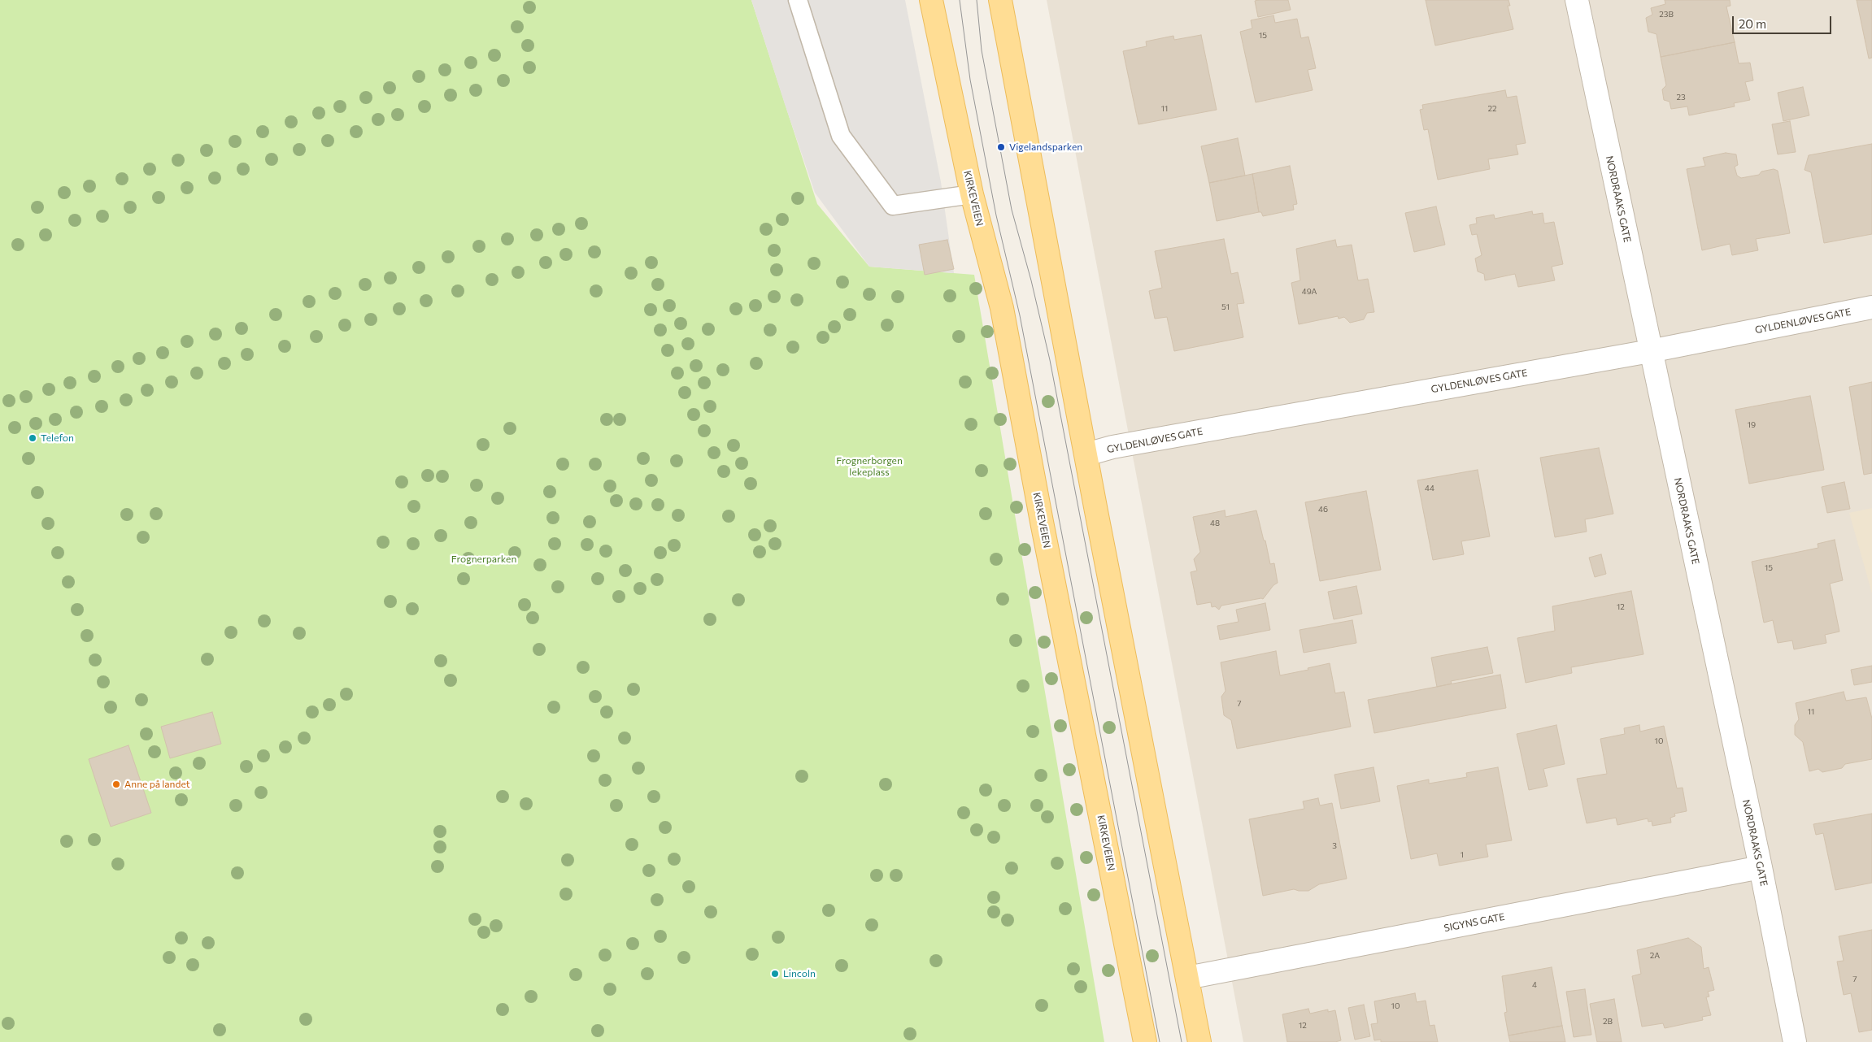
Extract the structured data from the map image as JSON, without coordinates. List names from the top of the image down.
{
  "streets": {
    "main road": ["KIRKEVEIEN"],
    "street": ["NORDRAAKS GATE", "GYLDENLØVES GATE", "SIGYNS GATE"]
  },
  "crossings": [
    ["NORDRAAKS GATE", "GYLDENLØVES GATE"],
    ["NORDRAAKS GATE", "SIGYNS GATE"]
  ],
  "parks": ["Frognerborgen lekeplass", "Frognerparken"],
  "places": [
    "Vigelandsparken",
    "Telefon",
    "Anne på landet",
    "Lincoln"
  ],
  "house_numbers": [
    "23B",
    "15",
    "23",
    "11",
    "22",
    "49A",
    "51",
    "19",
    "44",
    "46",
    "48",
    "15",
    "12",
    "7",
    "11",
    "10",
    "3",
    "1",
    "2A",
    "7",
    "4",
    "10",
    "2B",
    "12"
  ],
  "scale_bar": "20 m"
}
